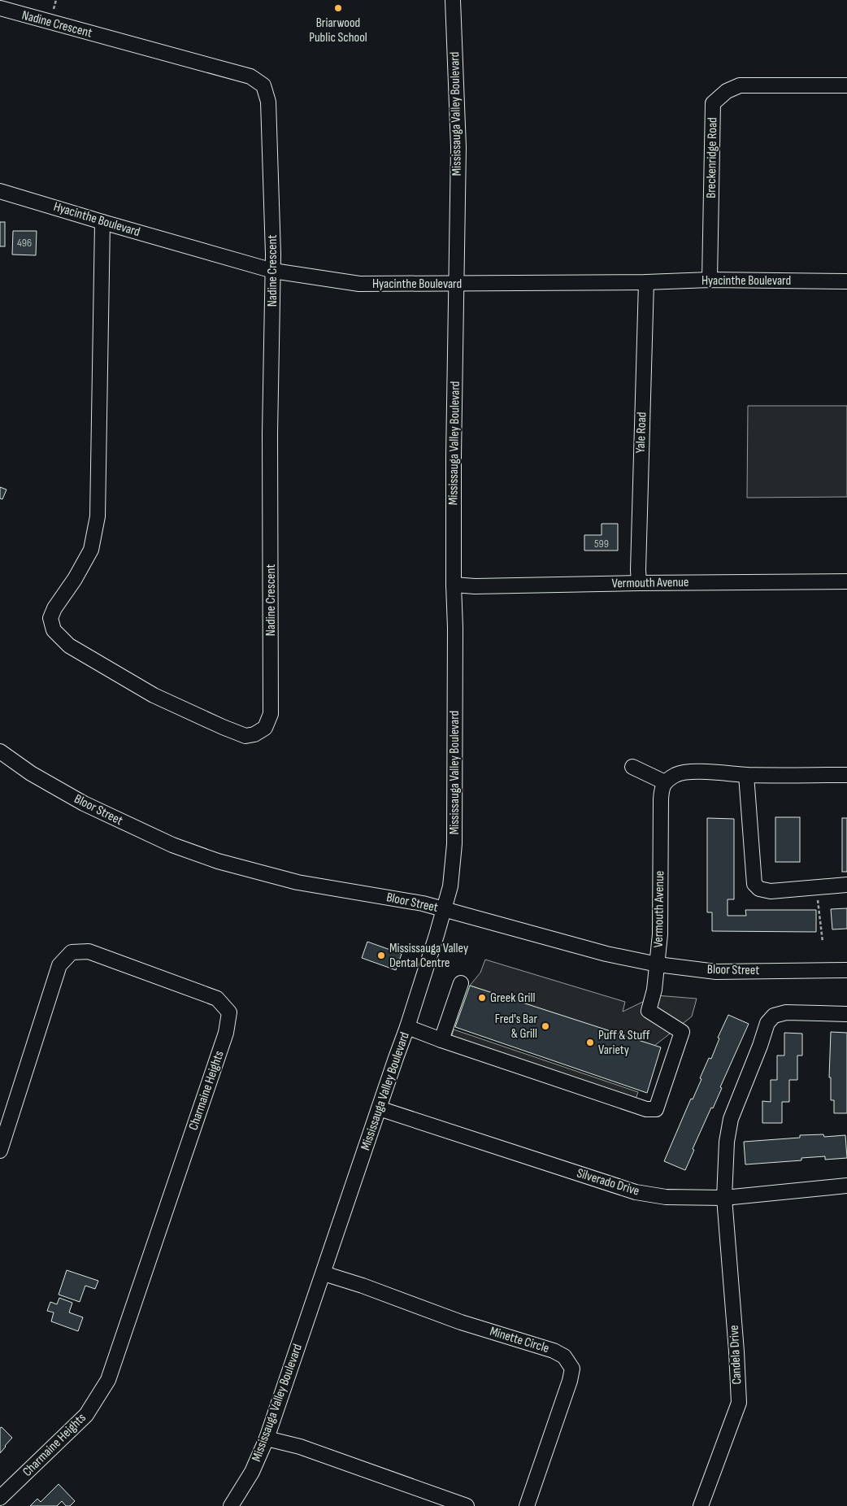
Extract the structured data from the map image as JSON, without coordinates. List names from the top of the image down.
{
  "streets": {
    "street": [
      "Nadine Crescent",
      "Mississauga Valley Boulevard",
      "Breckenridge Road",
      "Hyacinthe Boulevard",
      "Yale Road",
      "Vermouth Avenue",
      "Bloor Street",
      "Charmaine Heights",
      "Silverado Drive",
      "Minette Circle",
      "Candela Drive"
    ]
  },
  "crossings": [
    ["Nadine Crescent", "Hyacinthe Boulevard"],
    ["Mississauga Valley Boulevard", "Hyacinthe Boulevard"],
    ["Mississauga Valley Boulevard", "Vermouth Avenue"],
    ["Mississauga Valley Boulevard", "Bloor Street"],
    ["Mississauga Valley Boulevard", "Silverado Drive"],
    ["Mississauga Valley Boulevard", "Minette Circle"],
    ["Breckenridge Road", "Hyacinthe Boulevard"],
    ["Hyacinthe Boulevard", "Yale Road"],
    ["Yale Road", "Vermouth Avenue"],
    ["Vermouth Avenue", "Bloor Street"],
    ["Silverado Drive", "Candela Drive"]
  ],
  "places": [
    "Briarwood Public School",
    "Mississauga Valley Dental Centre",
    "Greek Grill",
    "Fred's Bar & Grill",
    "Puff & Stuff Variety"
  ],
  "house_numbers": ["496", "599"]
}
